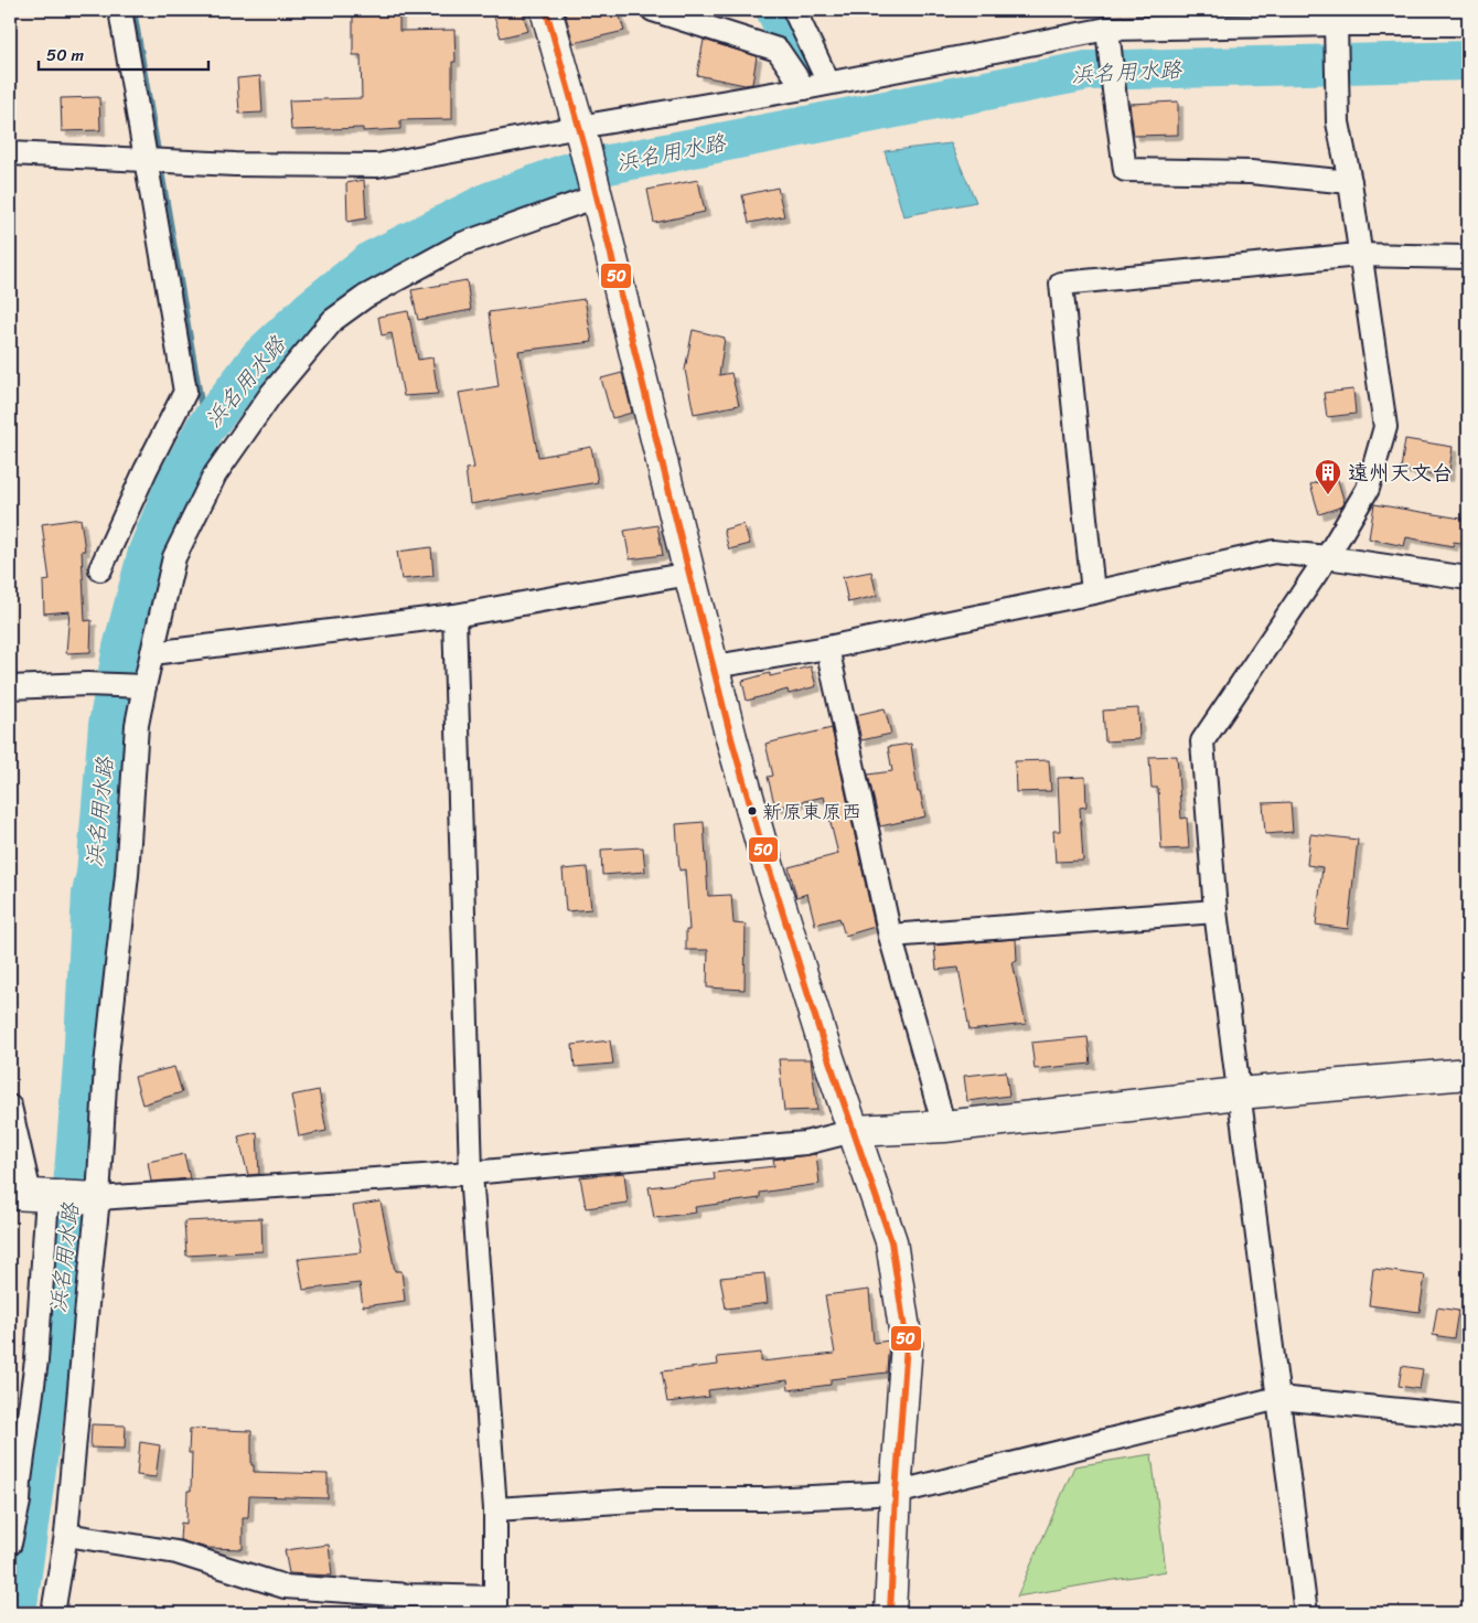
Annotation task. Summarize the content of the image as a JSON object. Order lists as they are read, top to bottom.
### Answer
{
  "water": ["浜名用水路"],
  "places": {
    "building": ["遠州天文台"],
    "other": ["新原東原西"]
  },
  "lines": ["transit line 50"],
  "scale_bar": "50 m"
}
